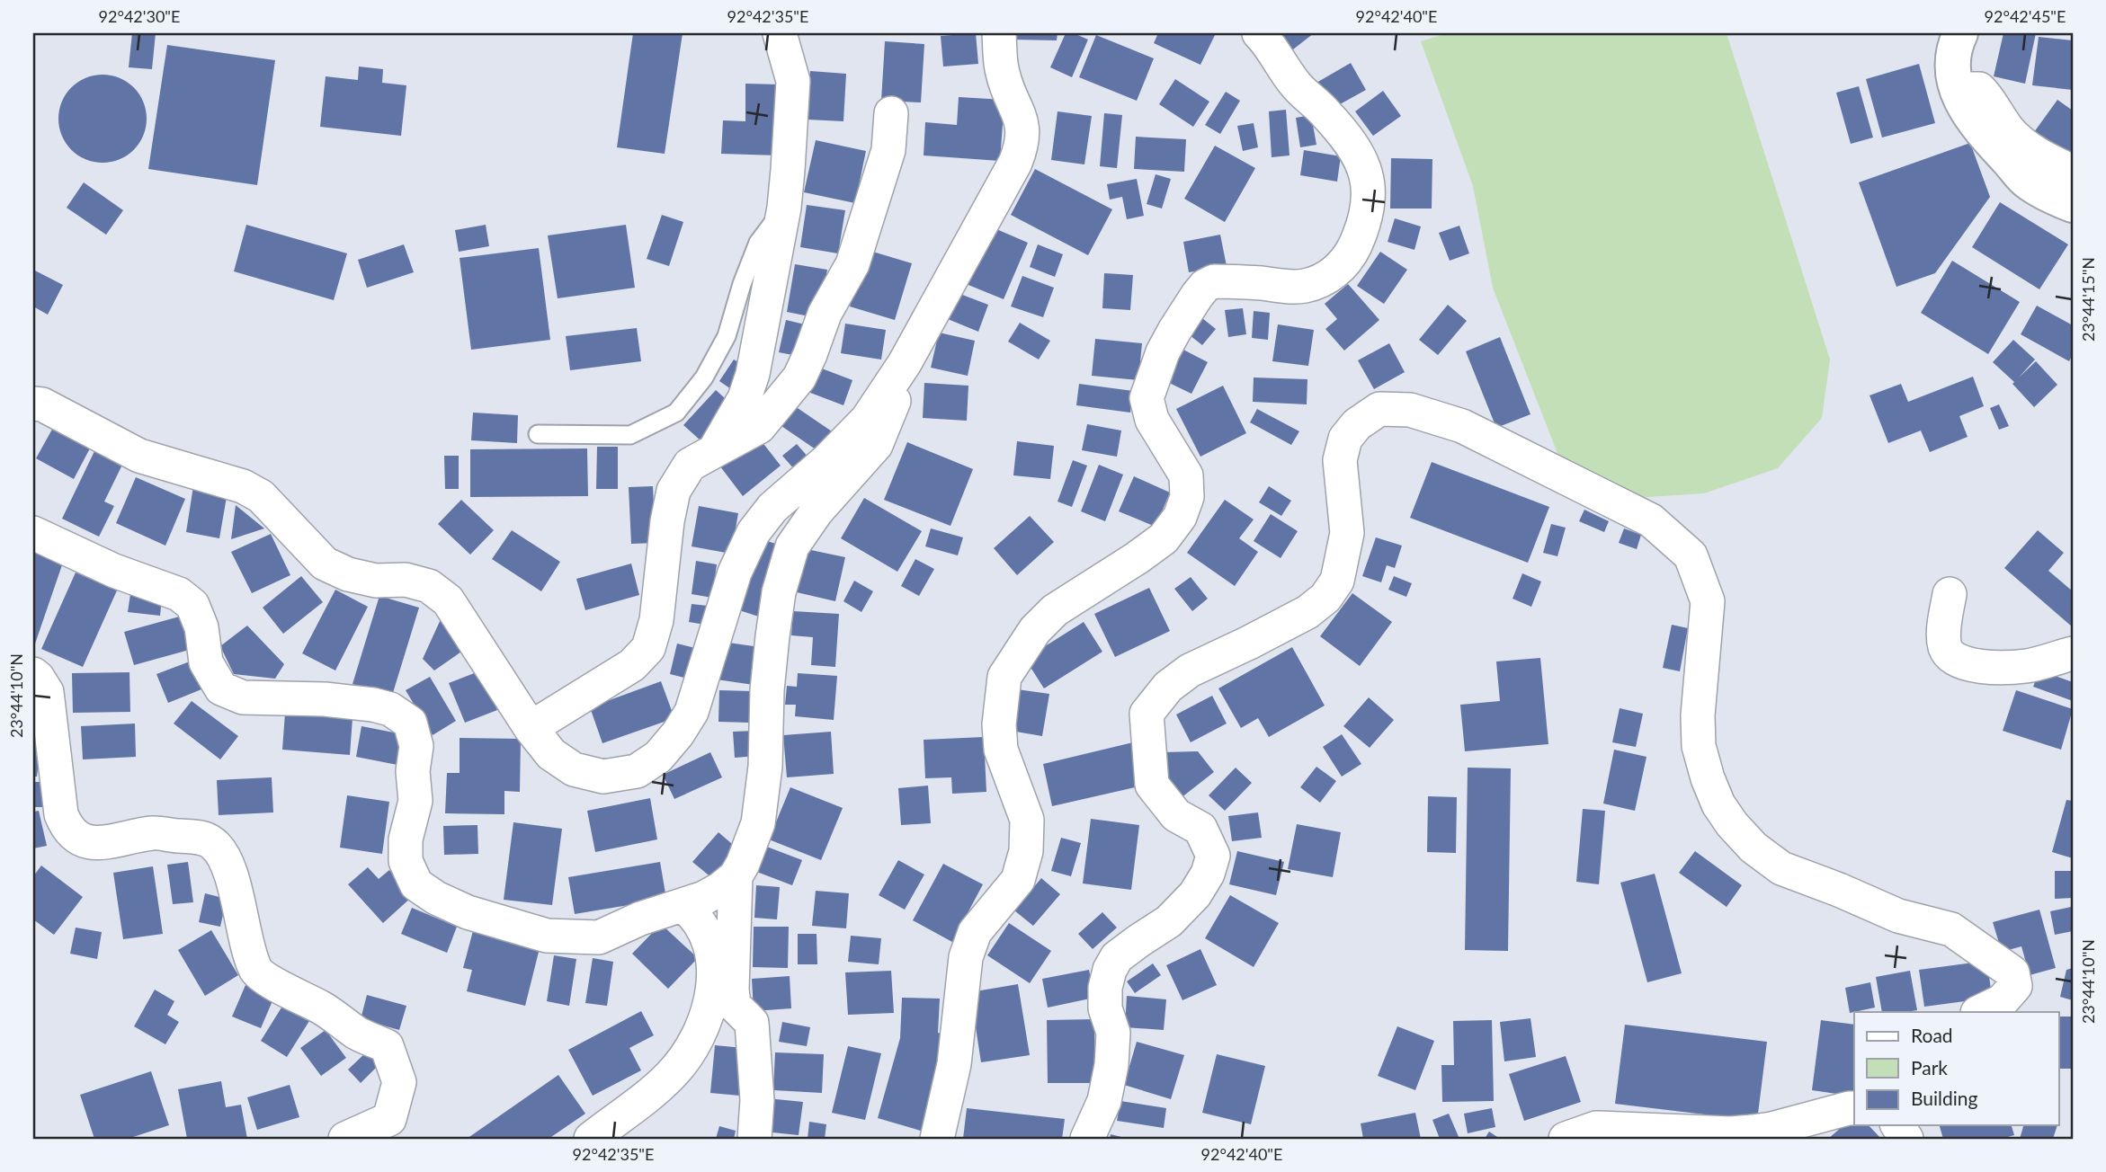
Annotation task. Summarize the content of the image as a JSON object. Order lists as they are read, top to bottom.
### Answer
{
  "legend": ["Road", "Park", "Building"],
  "coordinates": [
    "92°42'30\"E",
    "92°42'35\"E",
    "92°42'40\"E",
    "92°42'45\"E",
    "23°44'15\"N",
    "23°44'10\"N"
  ]
}
